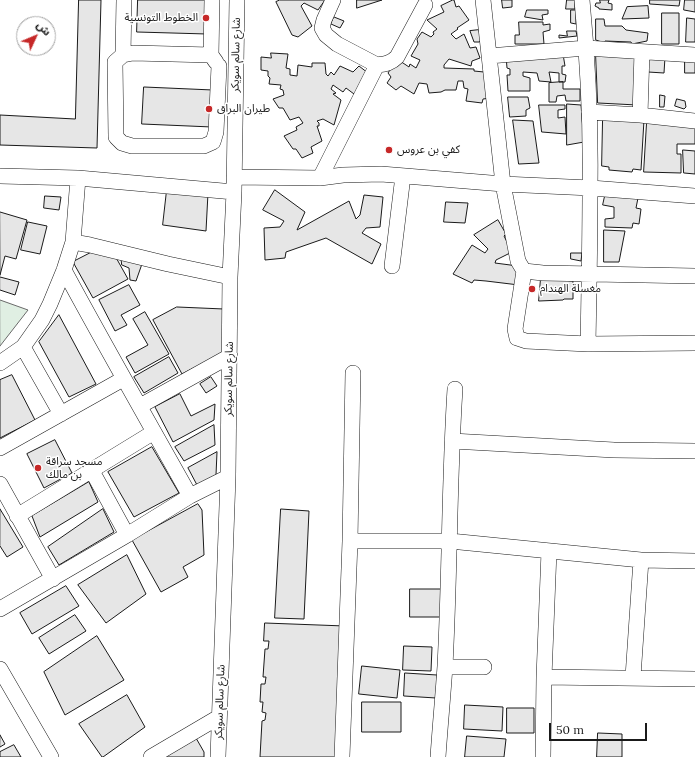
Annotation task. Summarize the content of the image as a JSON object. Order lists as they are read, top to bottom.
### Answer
{
  "streets": {
    "street": ["شارع سالم سويكر"]
  },
  "places": [
    "الخطوط التونسية",
    "طيران البراق",
    "كفي بن عروس",
    "مغسلة الهندام",
    "مسجد سراقة بن مالك"
  ],
  "scale_bar": "50 m",
  "north": "top right"
}
